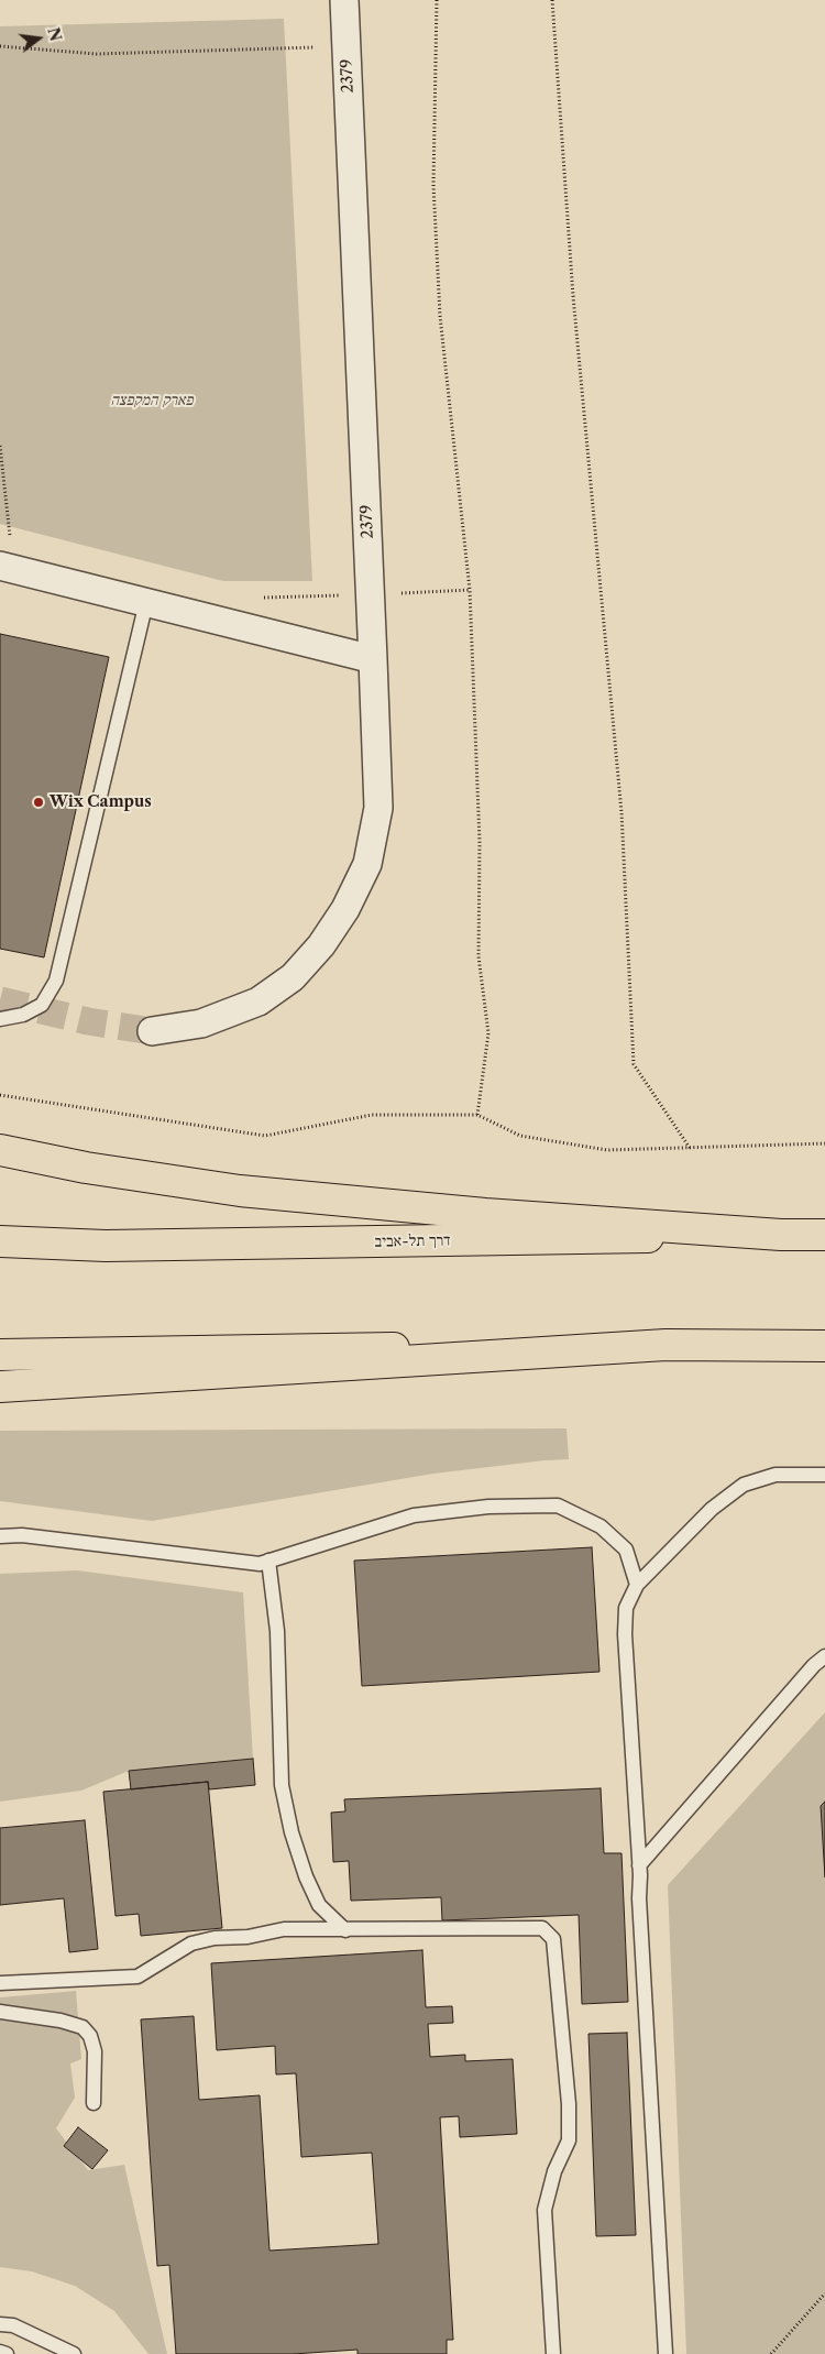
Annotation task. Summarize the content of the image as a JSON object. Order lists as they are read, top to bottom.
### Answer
{
  "streets": {
    "highway": ["דרך תל-אביב"],
    "street": ["2379"]
  },
  "parks": ["פארק המקפצה"],
  "places": ["Wix Campus"],
  "north": "right"
}
